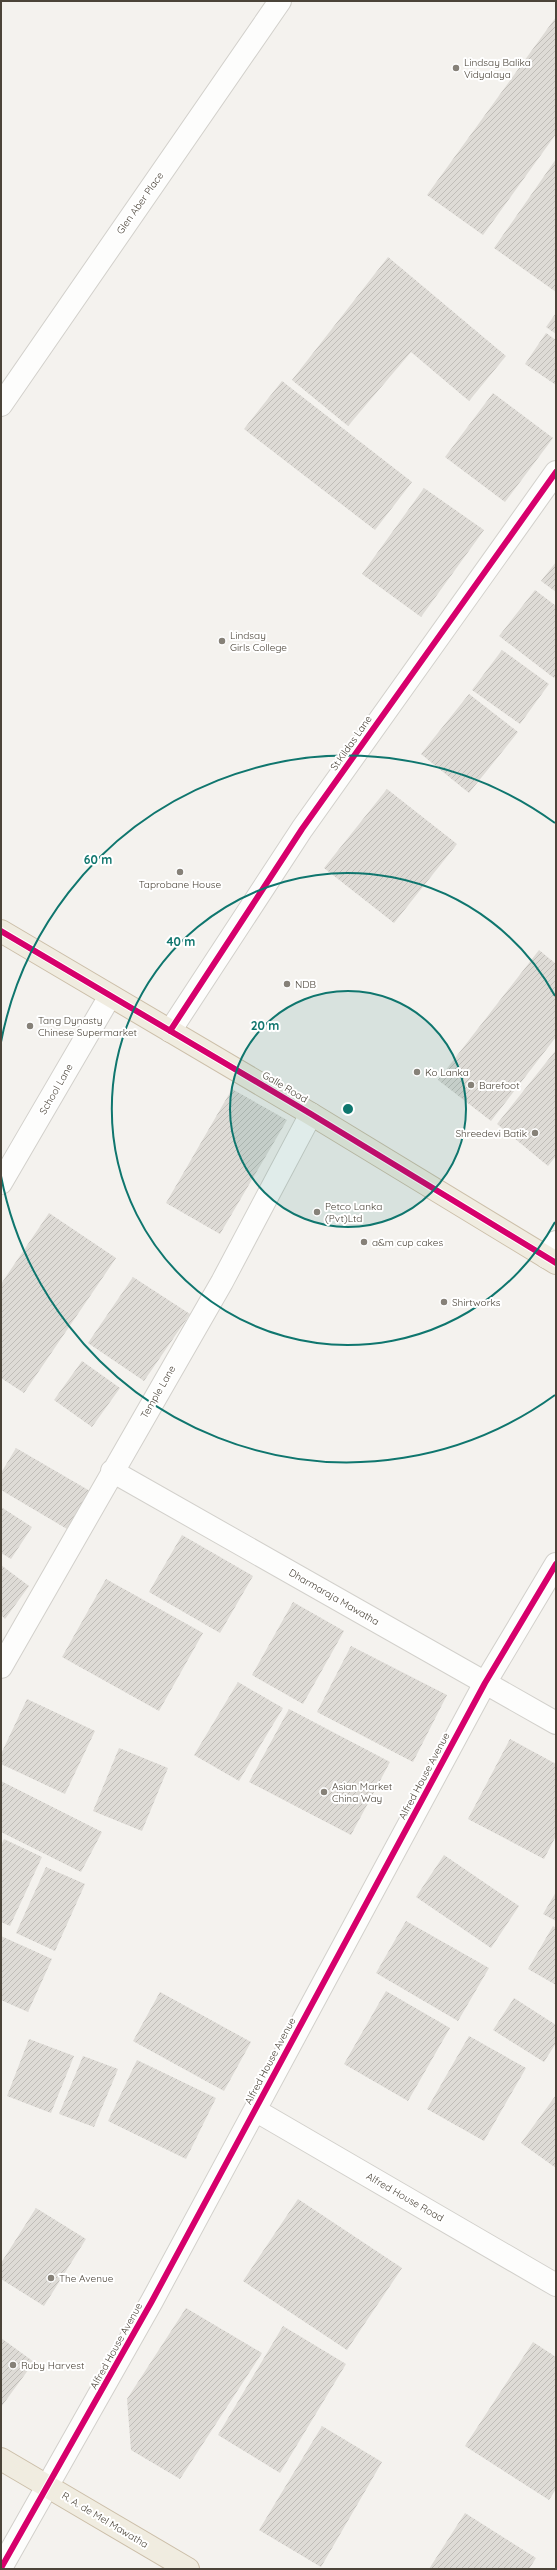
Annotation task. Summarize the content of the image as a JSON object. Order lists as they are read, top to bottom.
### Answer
{
  "streets": {
    "highway": ["Galle Road", "R. A. de Mel Mawatha"],
    "street": [
      "Glen Aber Place",
      "St.Kildas Lane",
      "School Lane",
      "Temple Lane",
      "Dharmaraja Mawatha",
      "Alfred House Avenue",
      "Alfred House Road"
    ]
  },
  "crossings": [
    ["St.Kildas Lane", "Galle Road"],
    ["Galle Road", "School Lane"],
    ["Galle Road", "Temple Lane"],
    ["Temple Lane", "Dharmaraja Mawatha"],
    ["Dharmaraja Mawatha", "Alfred House Avenue"],
    ["Alfred House Avenue", "Alfred House Road"],
    ["Alfred House Avenue", "R. A. de Mel Mawatha"]
  ],
  "places": [
    "Lindsay Balika Vidyalaya",
    "Lindsay Girls College",
    "Taprobane House",
    "NDB",
    "Tang Dynasty Chinese Supermarket",
    "Ko Lanka",
    "Barefoot",
    "Shreedevi Batik",
    "Petco Lanka (Pvt)Ltd",
    "a&m cup cakes",
    "Shirtworks",
    "Asian Market China Way",
    "The Avenue",
    "Ruby Harvest"
  ],
  "rings": ["60 m", "40 m", "20 m"]
}
